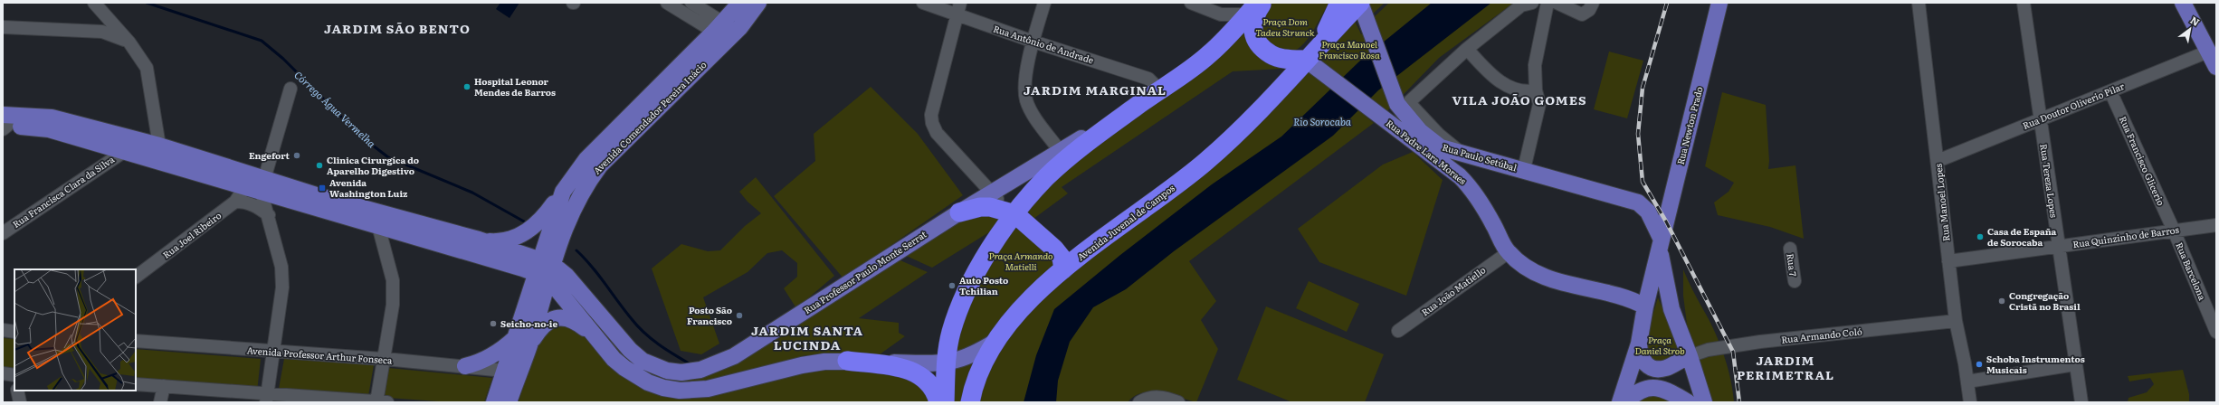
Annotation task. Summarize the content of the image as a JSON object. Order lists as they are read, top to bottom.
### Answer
{
  "streets": {
    "highway": ["Avenida Juvenal de Campos"],
    "main road": [
      "Avenida Comendador Pereira Inácio",
      "Rua Newton Prado",
      "Rua Padre Lara Moraes",
      "Rua Paulo Setúbal",
      "Rua Professor Paulo Monte Serrat"
    ],
    "street": [
      "Rua Antônio de Andrade",
      "Rua Doutor Oliverio Pilar",
      "Rua Francisco Glicerio",
      "Rua Tereza Lopes",
      "Rua Francisca Clara da Silva",
      "Rua Manoel Lopes",
      "Rua Joel Ribeiro",
      "Rua Quinzinho de Barros",
      "Rua 7",
      "Rua Barcelona",
      "Rua João Matiello",
      "Rua Armando Coló",
      "Avenida Professor Arthur Fonseca"
    ]
  },
  "crossings": [
    ["Rua Doutor Oliverio Pilar", "Rua Francisco Glicerio"],
    ["Rua Doutor Oliverio Pilar", "Rua Tereza Lopes"],
    ["Rua Doutor Oliverio Pilar", "Rua Manoel Lopes"],
    ["Avenida Comendador Pereira Inácio", "Rua Professor Paulo Monte Serrat"],
    ["Avenida Comendador Pereira Inácio", "Avenida Professor Arthur Fonseca"],
    ["Rua Newton Prado", "Rua Padre Lara Moraes"],
    ["Rua Newton Prado", "Rua Paulo Setúbal"],
    ["Rua Padre Lara Moraes", "Avenida Juvenal de Campos"],
    ["Rua Padre Lara Moraes", "Rua João Matiello"],
    ["Rua Francisco Glicerio", "Rua Quinzinho de Barros"],
    ["Rua Francisco Glicerio", "Rua Barcelona"],
    ["Rua Tereza Lopes", "Rua Quinzinho de Barros"],
    ["Rua Manoel Lopes", "Rua Quinzinho de Barros"],
    ["Rua Manoel Lopes", "Rua Armando Coló"],
    ["Rua Quinzinho de Barros", "Rua Barcelona"]
  ],
  "districts": [
    "JARDIM SÃO BENTO",
    "JARDIM MARGINAL",
    "VILA JOÃO GOMES",
    "JARDIM SANTA LUCINDA",
    "JARDIM PERIMETRAL"
  ],
  "water": ["Córrego Água Vermelha", "Rio Sorocaba"],
  "parks": [
    "Praça Dom Tadeu Strunck",
    "Praça Manoel Francisco Rosa",
    "Praça Armando Matielli",
    "Praça Daniel Strob"
  ],
  "places": {
    "other": [
      "Hospital Leonor Mendes de Barros",
      "Engefort",
      "Clinica Cirurgíca do Aparelho Digestivo",
      "Casa de España de Sorocaba",
      "Auto Posto Tchilian",
      "Congregação Cristã no Brasil",
      "Posto São Francisco",
      "Seicho-no-ie",
      "Schoba Instrumentos Musicais"
    ],
    "transit": ["Avenida Washington Luiz"]
  },
  "north": "top right"
}
